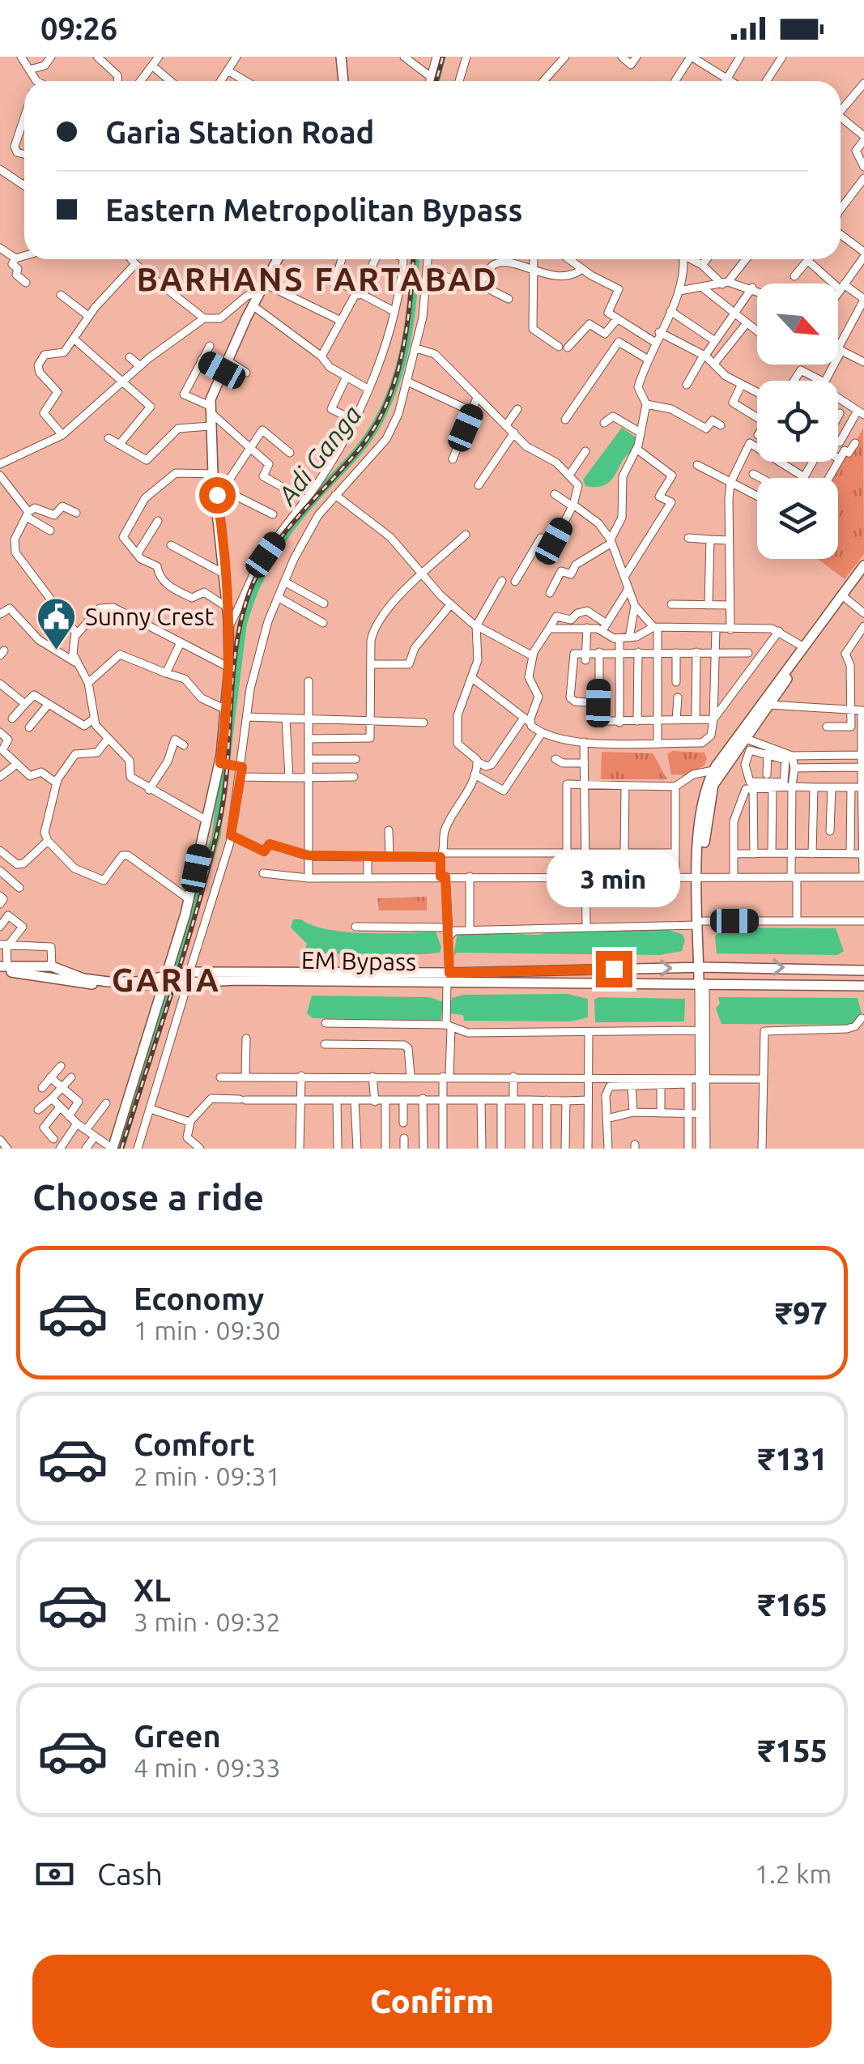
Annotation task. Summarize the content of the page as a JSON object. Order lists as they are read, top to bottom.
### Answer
{
  "streets": {
    "main road": ["EM Bypass"]
  },
  "districts": ["BARHANS FARTABAD", "GARIA"],
  "water": ["Adi Ganga"],
  "places": {
    "public building": ["Sunny Crest"]
  },
  "north": "bottom right",
  "page": {
    "status": "09:26",
    "banner": ["Garia Station Road", "Eastern Metropolitan Bypass"],
    "bubble": "3 min",
    "heading": "Choose a ride",
    "list": [
      {
        "name": "Economy",
        "note": "1 min · 09:30",
        "value": "₹97"
      },
      {
        "name": "Comfort",
        "note": "2 min · 09:31",
        "value": "₹131"
      },
      {
        "name": "XL",
        "note": "3 min · 09:32",
        "value": "₹165"
      },
      {
        "name": "Green",
        "note": "4 min · 09:33",
        "value": "₹155"
      }
    ],
    "pay": ["Cash", "1.2 km"],
    "buttons": "Confirm"
  }
}
